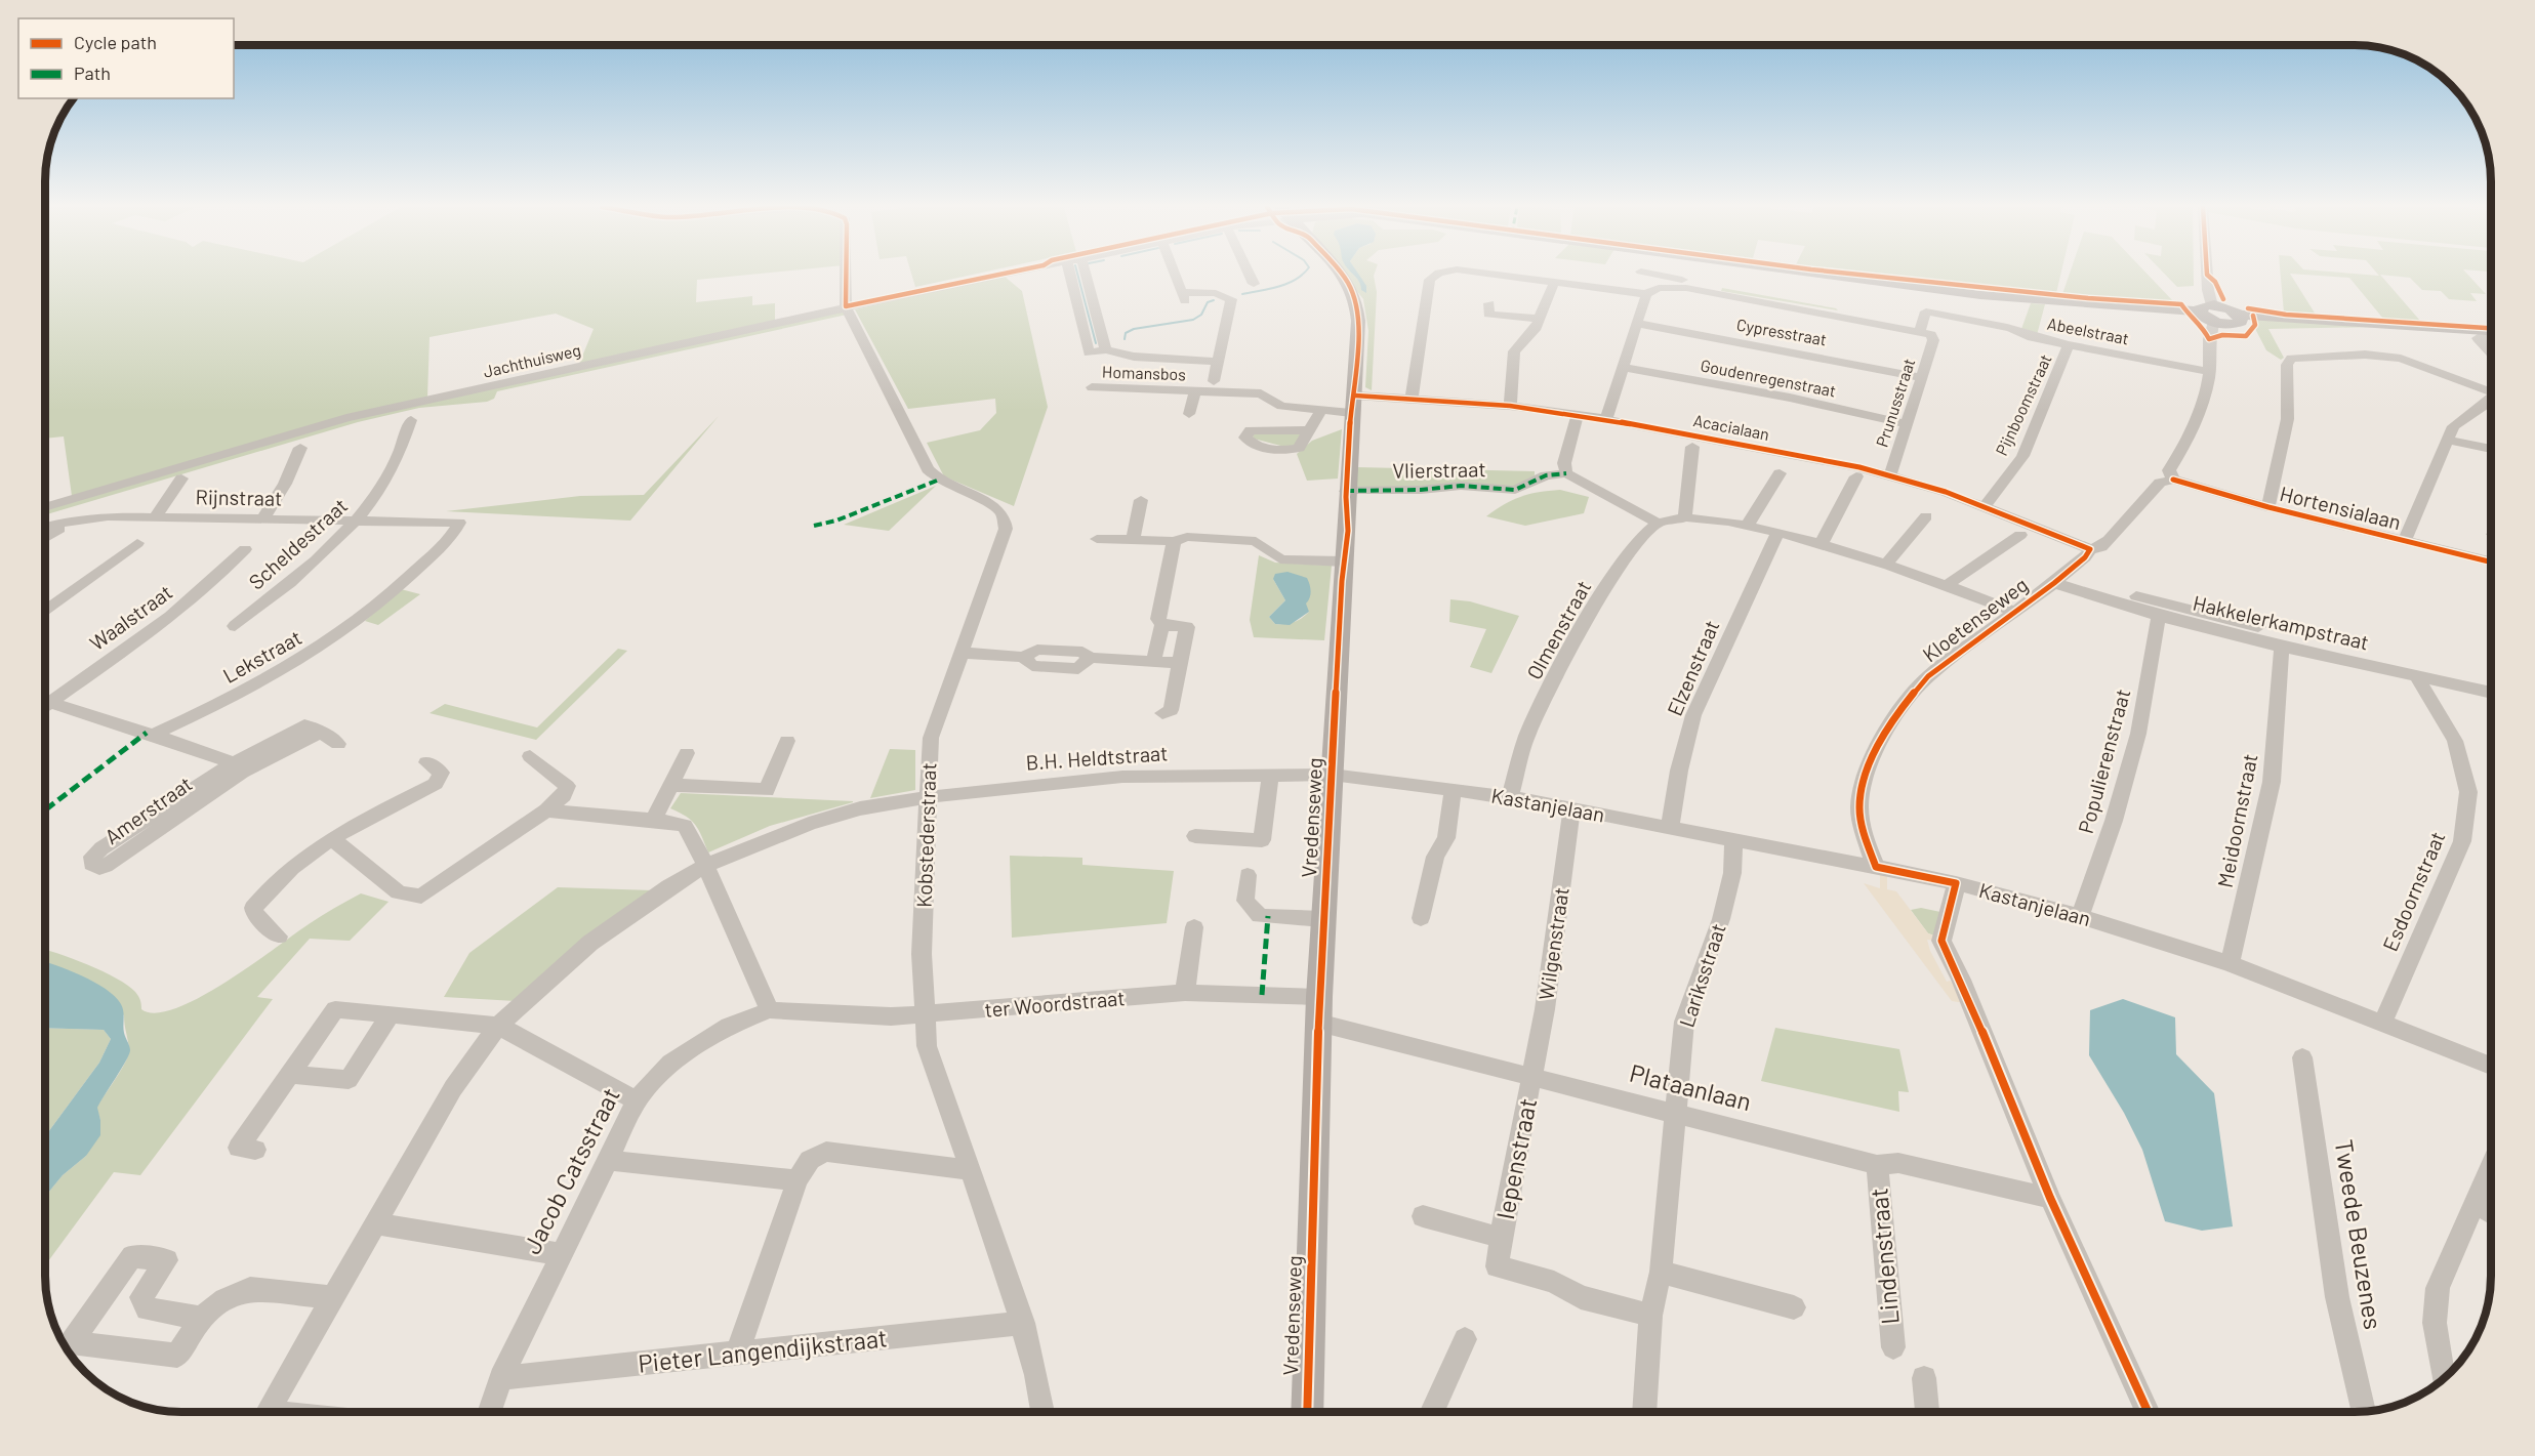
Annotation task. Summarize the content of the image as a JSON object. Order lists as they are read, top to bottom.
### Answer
{
  "streets": {
    "main road": ["Vredenseweg"],
    "street": [
      "Abeelstraat",
      "Cypresstraat",
      "Jachthuisweg",
      "Homansbos",
      "Goudenregenstraat",
      "Prunusstraat",
      "Pijnboomstraat",
      "Acacialaan",
      "Vlierstraat",
      "Rijnstraat",
      "Hortensialaan",
      "Scheldestraat",
      "Waalstraat",
      "Kloetenseweg",
      "Hakkelerkampstraat",
      "Olmenstraat",
      "Lekstraat",
      "Elzenstraat",
      "B.H. Heldtstraat",
      "Populierenstraat",
      "Kastanjelaan",
      "Amerstraat",
      "Meidoornstraat",
      "Kobstederstraat",
      "Esdoornstraat",
      "Wilgenstraat",
      "Lariksstraat",
      "ter Woordstraat",
      "Plataanlaan",
      "Iepenstraat",
      "Jacob Catsstraat",
      "Tweede Beuzenes",
      "Lindenstraat",
      "Pieter Langendijkstraat"
    ]
  },
  "crossings": [
    ["Abeelstraat", "Pijnboomstraat"],
    ["Cypresstraat", "Prunusstraat"],
    ["Jachthuisweg", "Kobstederstraat"],
    ["Homansbos", "Acacialaan"],
    ["Homansbos", "Vredenseweg"],
    ["Goudenregenstraat", "Prunusstraat"],
    ["Prunusstraat", "Acacialaan"],
    ["Pijnboomstraat", "Acacialaan"],
    ["Acacialaan", "Kloetenseweg"],
    ["Acacialaan", "Vredenseweg"],
    ["Vlierstraat", "Vredenseweg"],
    ["Rijnstraat", "Scheldestraat"],
    ["Rijnstraat", "Lekstraat"],
    ["Hortensialaan", "Kloetenseweg"],
    ["Kloetenseweg", "Hakkelerkampstraat"],
    ["Kloetenseweg", "Kastanjelaan"],
    ["Hakkelerkampstraat", "Populierenstraat"],
    ["Hakkelerkampstraat", "Meidoornstraat"],
    ["Hakkelerkampstraat", "Esdoornstraat"],
    ["Olmenstraat", "Kastanjelaan"],
    ["Lekstraat", "Amerstraat"],
    ["Elzenstraat", "Kastanjelaan"],
    ["B.H. Heldtstraat", "Kastanjelaan"],
    ["B.H. Heldtstraat", "Vredenseweg"],
    ["B.H. Heldtstraat", "Kobstederstraat"],
    ["Populierenstraat", "Kastanjelaan"],
    ["Kastanjelaan", "Vredenseweg"],
    ["Kastanjelaan", "Meidoornstraat"],
    ["Kastanjelaan", "Esdoornstraat"],
    ["Kastanjelaan", "Wilgenstraat"],
    ["Kastanjelaan", "Lariksstraat"],
    ["Vredenseweg", "ter Woordstraat"],
    ["Vredenseweg", "Plataanlaan"],
    ["Kobstederstraat", "ter Woordstraat"],
    ["Kobstederstraat", "Jacob Catsstraat"],
    ["Kobstederstraat", "Pieter Langendijkstraat"],
    ["Wilgenstraat", "Plataanlaan"],
    ["Wilgenstraat", "Iepenstraat"],
    ["Lariksstraat", "Plataanlaan"],
    ["Lariksstraat", "Iepenstraat"],
    ["ter Woordstraat", "Jacob Catsstraat"],
    ["Plataanlaan", "Iepenstraat"],
    ["Plataanlaan", "Lindenstraat"],
    ["Jacob Catsstraat", "Pieter Langendijkstraat"]
  ],
  "legend": ["Cycle path", "Path"]
}
